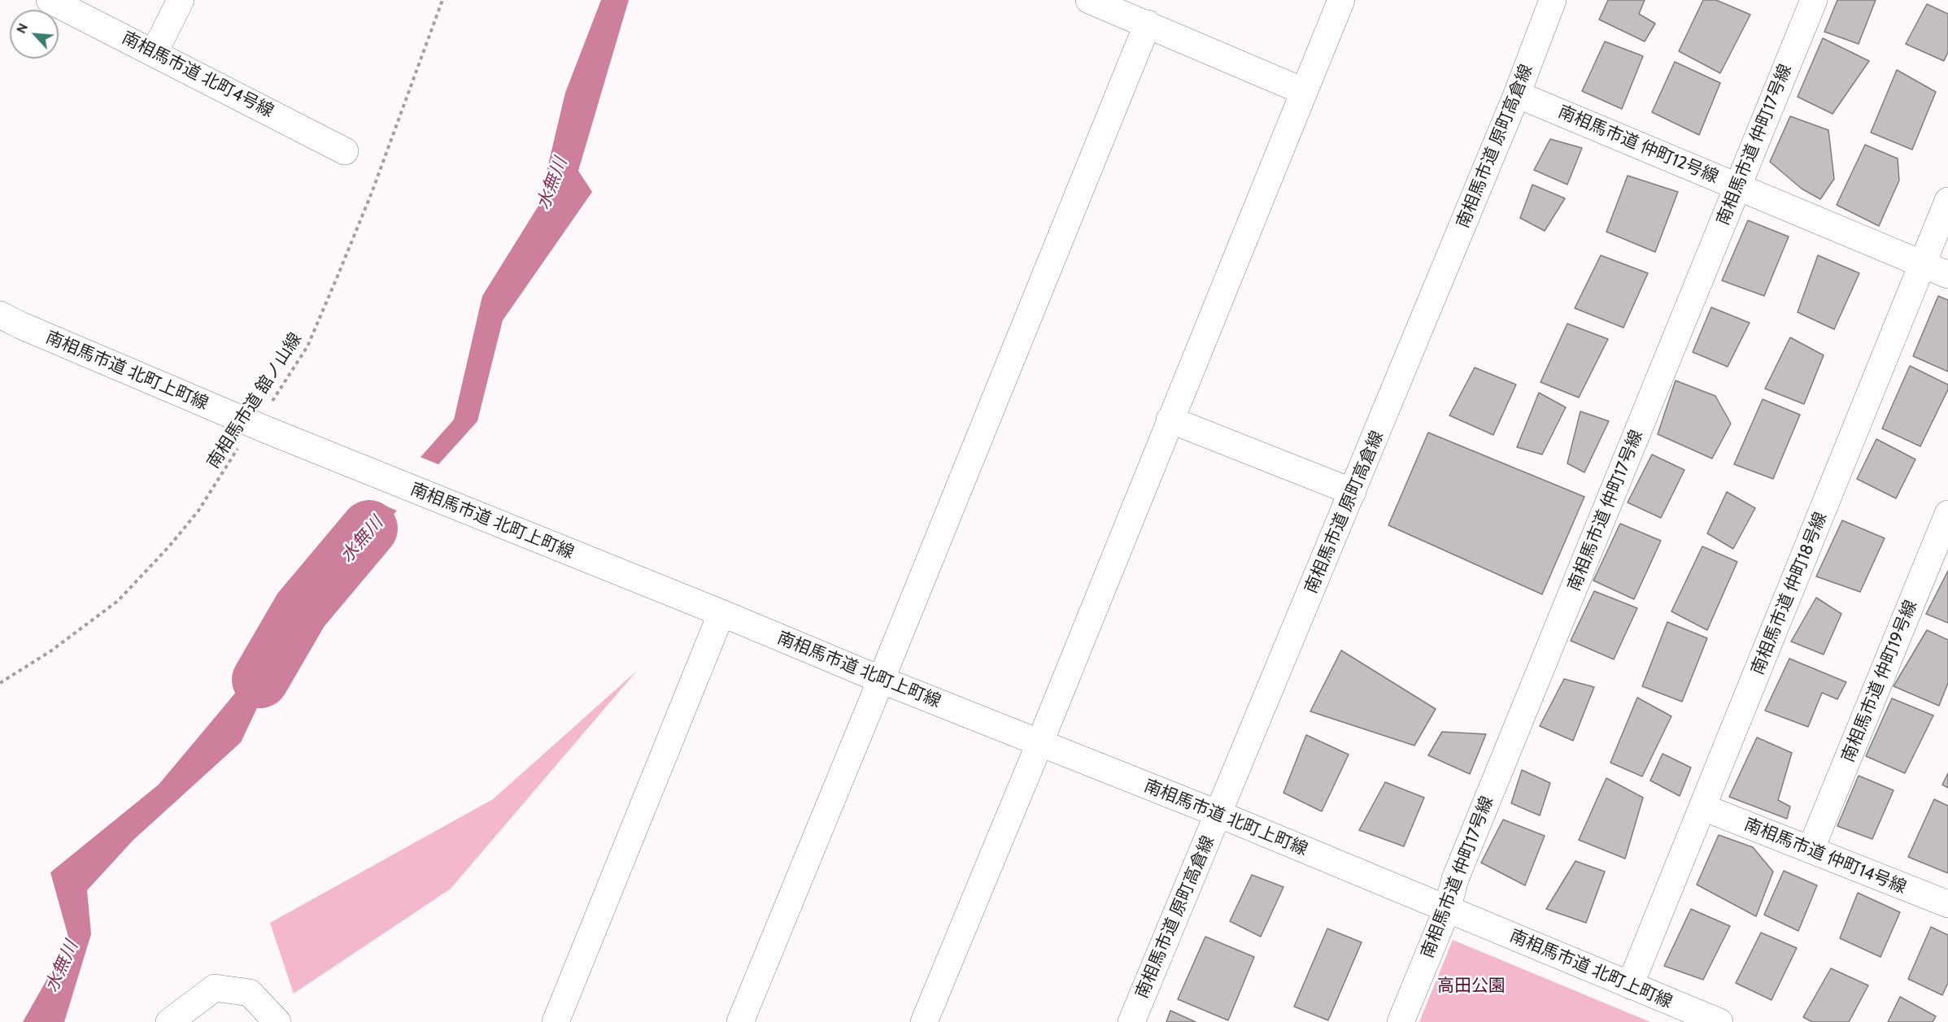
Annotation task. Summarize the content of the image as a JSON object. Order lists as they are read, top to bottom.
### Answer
{
  "streets": {
    "street": [
      "南相馬市道 北町4号線",
      "南相馬市道 仲町12号線",
      "南相馬市道 仲町17号線",
      "南相馬市道 原町高倉線",
      "南相馬市道 北町上町線",
      "南相馬市道 仲町18号線",
      "南相馬市道 仲町19号線",
      "南相馬市道 仲町14号線"
    ],
    "path": ["南相馬市道 舘ノ山線"]
  },
  "crossings": [
    ["南相馬市道 仲町12号線", "南相馬市道 仲町17号線"],
    ["南相馬市道 仲町12号線", "南相馬市道 原町高倉線"],
    ["南相馬市道 仲町12号線", "南相馬市道 仲町18号線"],
    ["南相馬市道 仲町17号線", "南相馬市道 北町上町線"],
    ["南相馬市道 原町高倉線", "南相馬市道 北町上町線"],
    ["南相馬市道 北町上町線", "南相馬市道 舘ノ山線"],
    ["南相馬市道 北町上町線", "南相馬市道 仲町18号線"],
    ["南相馬市道 仲町18号線", "南相馬市道 仲町14号線"],
    ["南相馬市道 仲町19号線", "南相馬市道 仲町14号線"]
  ],
  "water": ["水無川"],
  "parks": ["高田公園"],
  "north": "top left"
}
